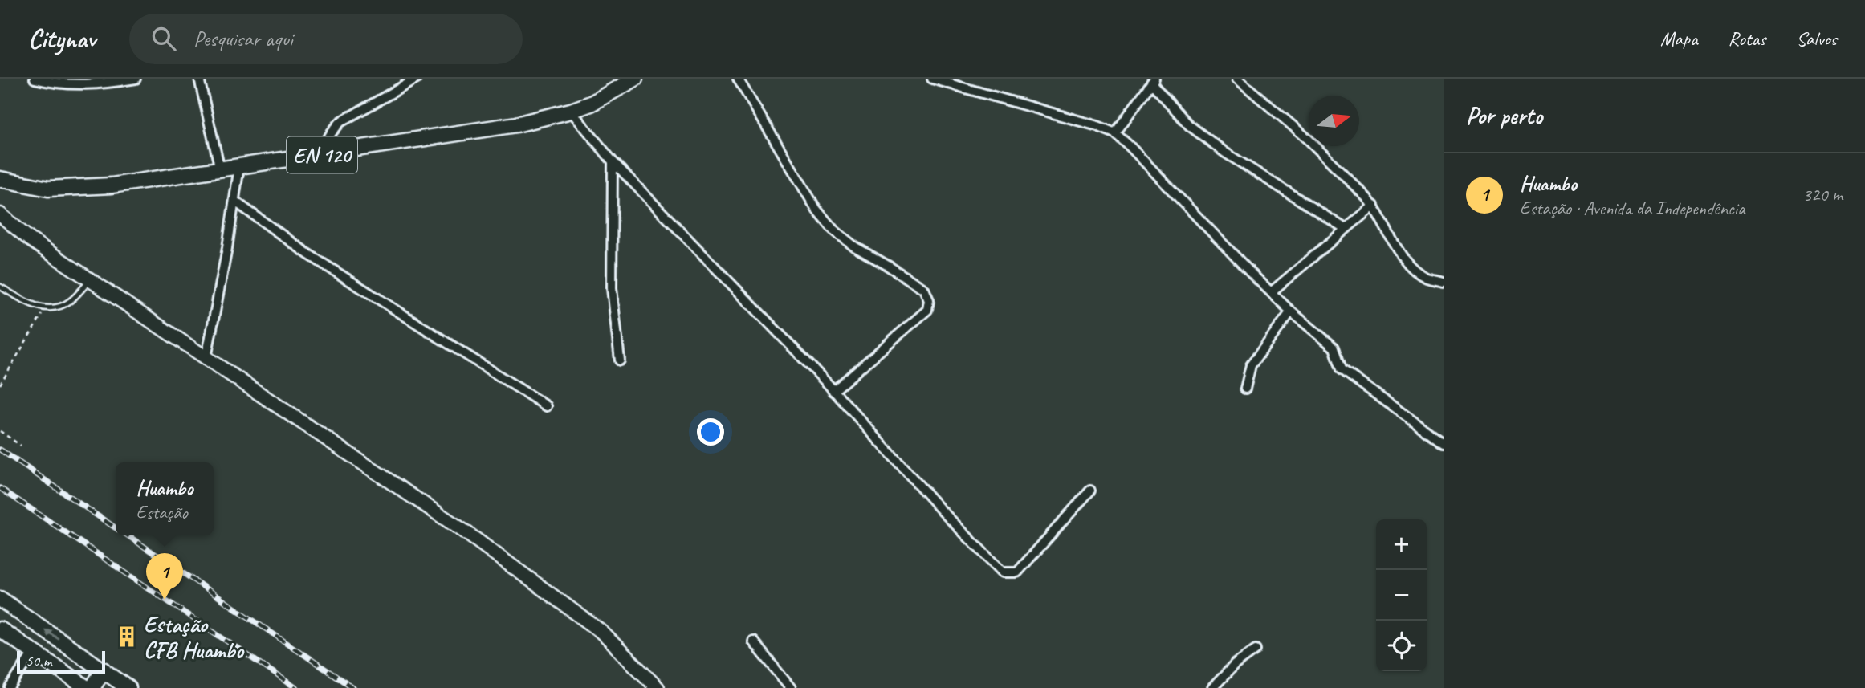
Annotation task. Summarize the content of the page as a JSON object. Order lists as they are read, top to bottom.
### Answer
{
  "streets": {
    "main road": ["EN 120"]
  },
  "places": {
    "building": ["Estação CFB Huambo"]
  },
  "scale_bar": "50 m",
  "north": "right",
  "page": {
    "header": "Citynav",
    "search": "Pesquisar aqui",
    "nav": ["Mapa", "Rotas", "Salvos"],
    "heading": "Por perto",
    "list": [
      {
        "mark": "1",
        "name": "Huambo",
        "note": "Estação · Avenida da Independência",
        "value": "320 m"
      }
    ],
    "popup": ["Huambo", "Estação"],
    "map_buttons": ["+", "−"],
    "pins": "1",
    "scale": "50 m"
  }
}
